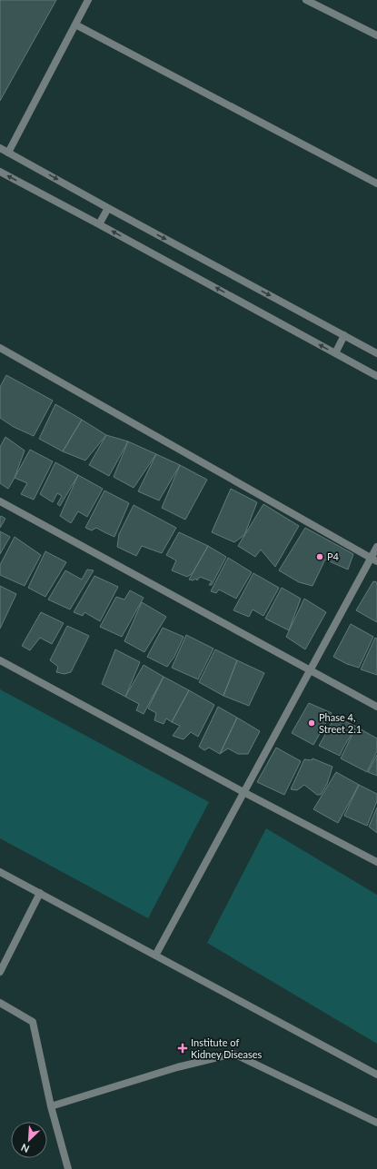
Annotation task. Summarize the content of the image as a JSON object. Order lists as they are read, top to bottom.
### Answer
{
  "places": {
    "other": ["P4", "Phase 4, Street 2.1"],
    "health": ["Institute of Kidney Diseases"]
  },
  "north": "bottom left"
}
